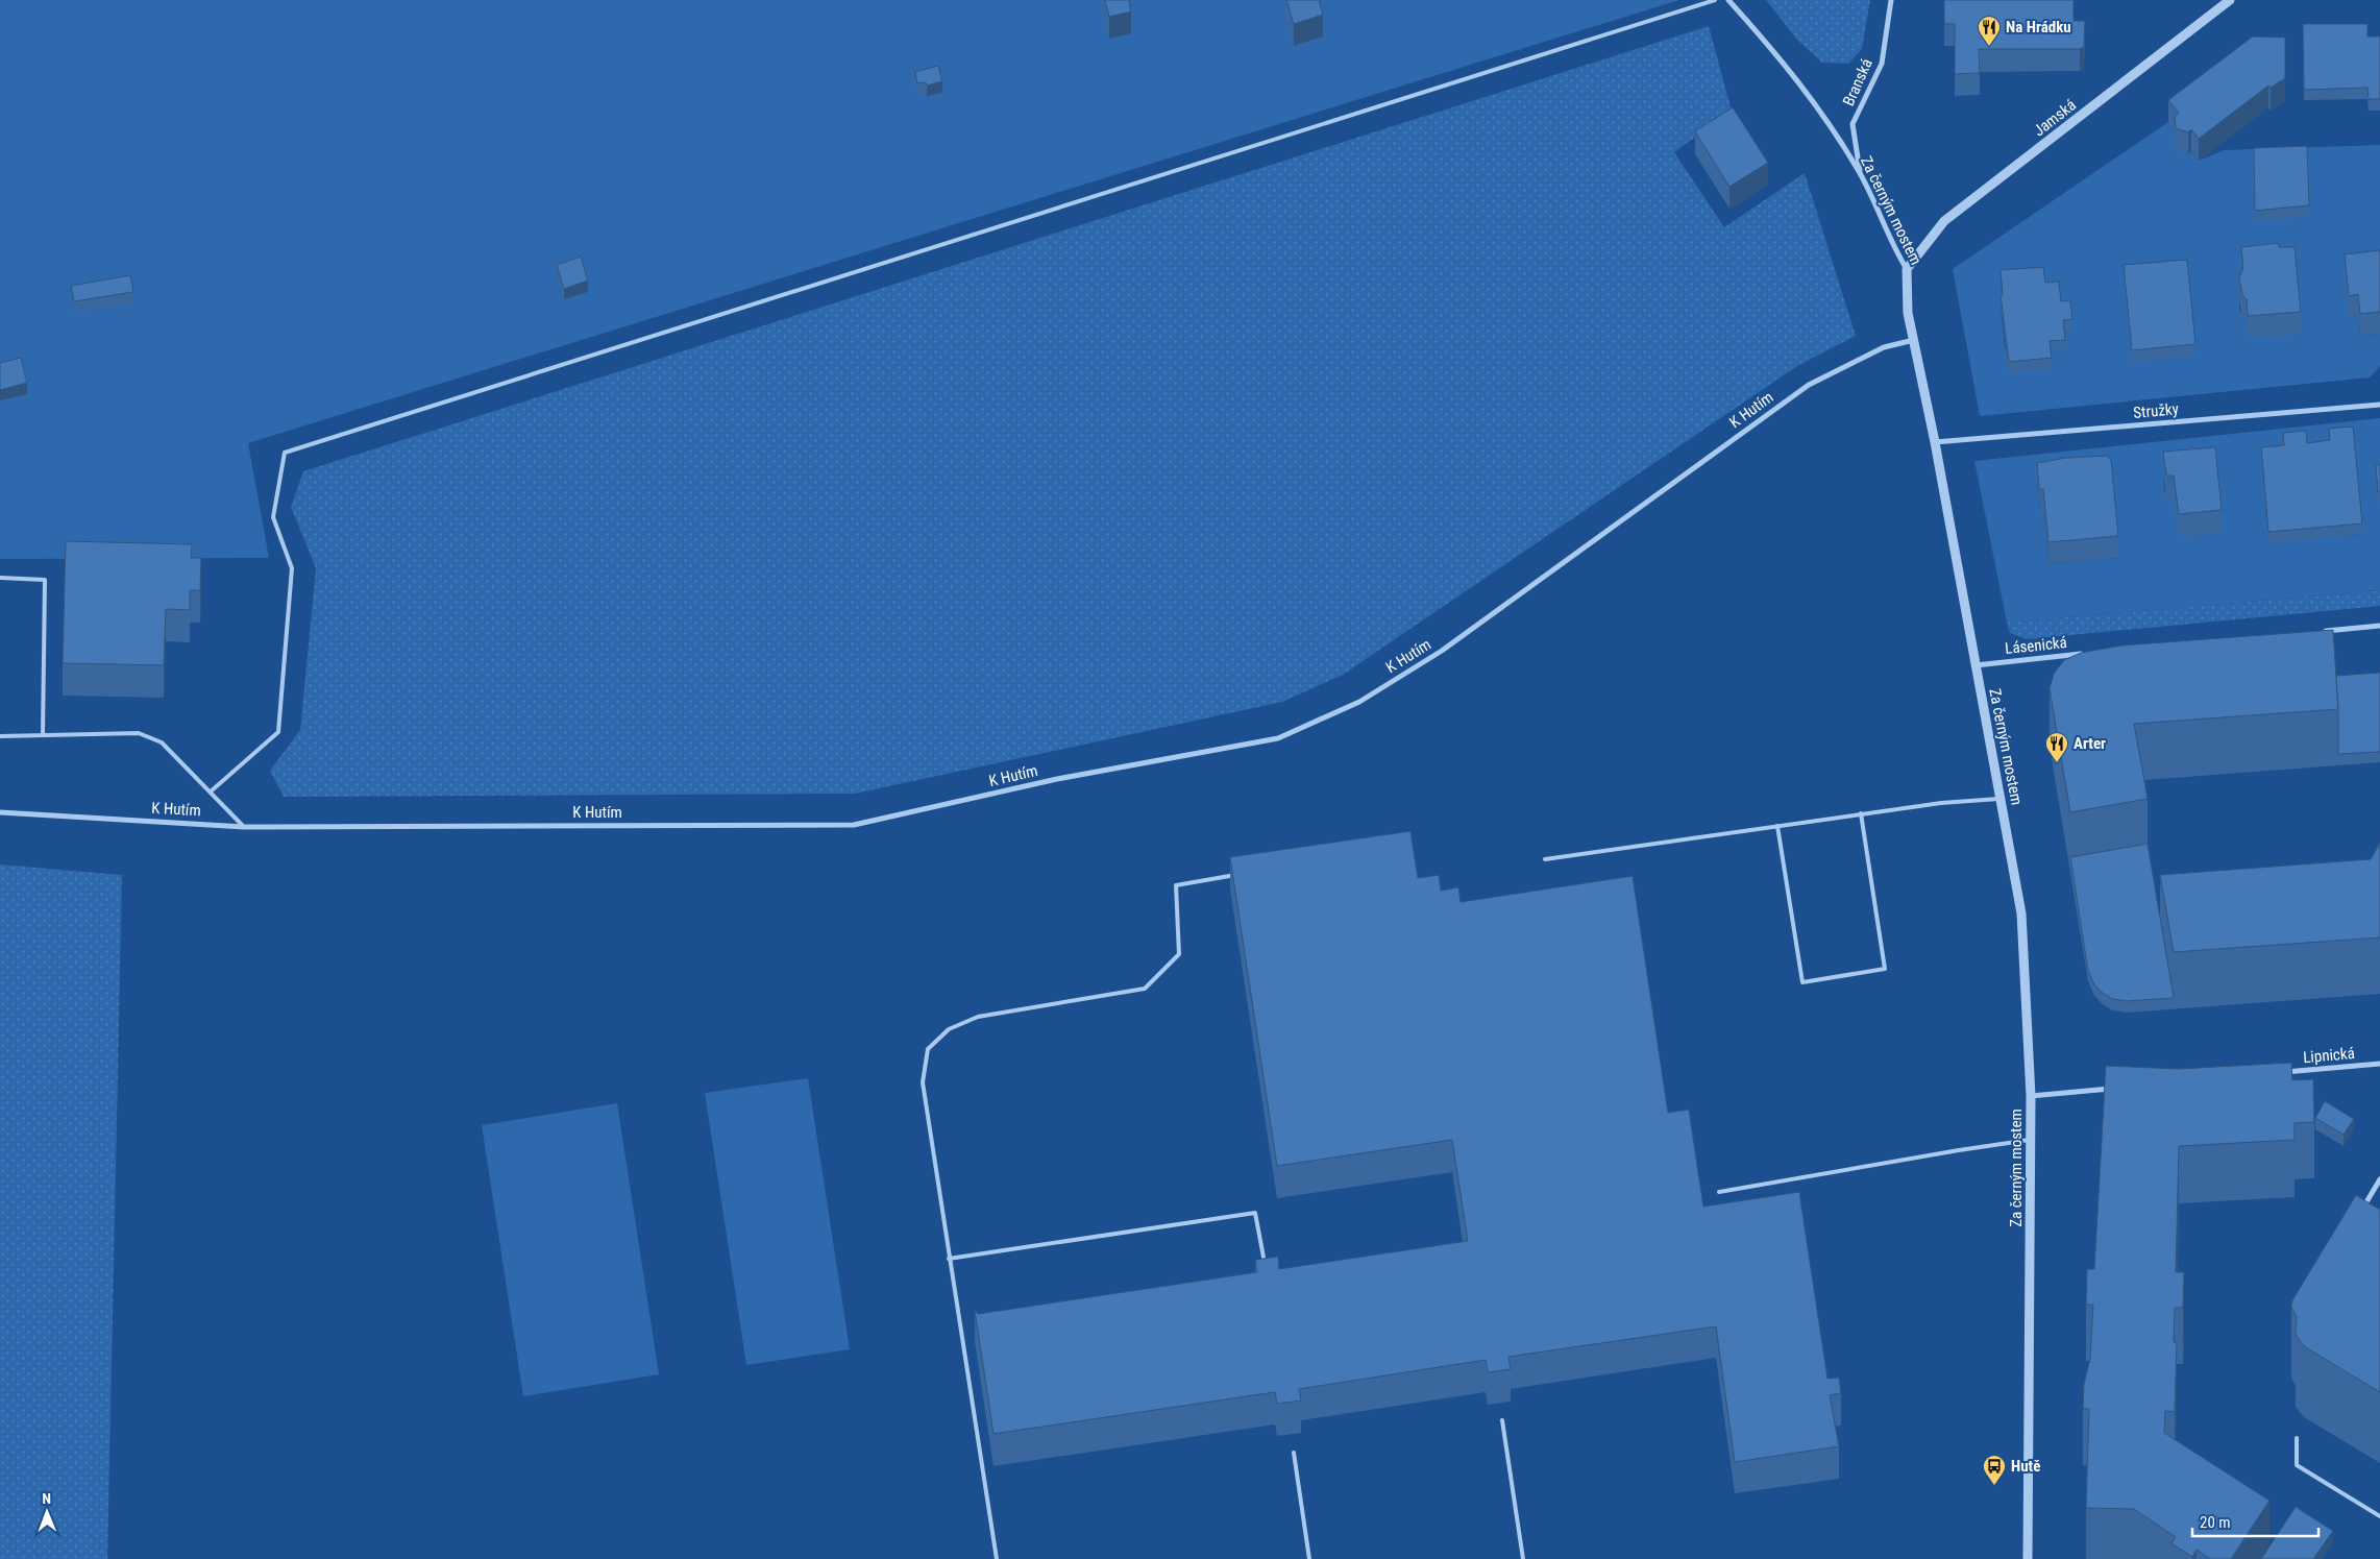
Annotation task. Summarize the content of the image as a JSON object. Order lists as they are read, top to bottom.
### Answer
{
  "streets": {
    "street": [
      "Branská",
      "Jamská",
      "Za černým mostem",
      "K Hutím",
      "Stružky",
      "Lásenická",
      "Lipnická"
    ]
  },
  "crossings": [
    ["Branská", "Za černým mostem"],
    ["Jamská", "Za černým mostem"],
    ["Za černým mostem", "K Hutím"],
    ["Za černým mostem", "Stružky"],
    ["Za černým mostem", "Lásenická"]
  ],
  "places": {
    "restaurant": ["Na Hrádku", "Arter"],
    "bus stop": ["Hutě"]
  },
  "scale_bar": "20 m",
  "north": "top"
}
